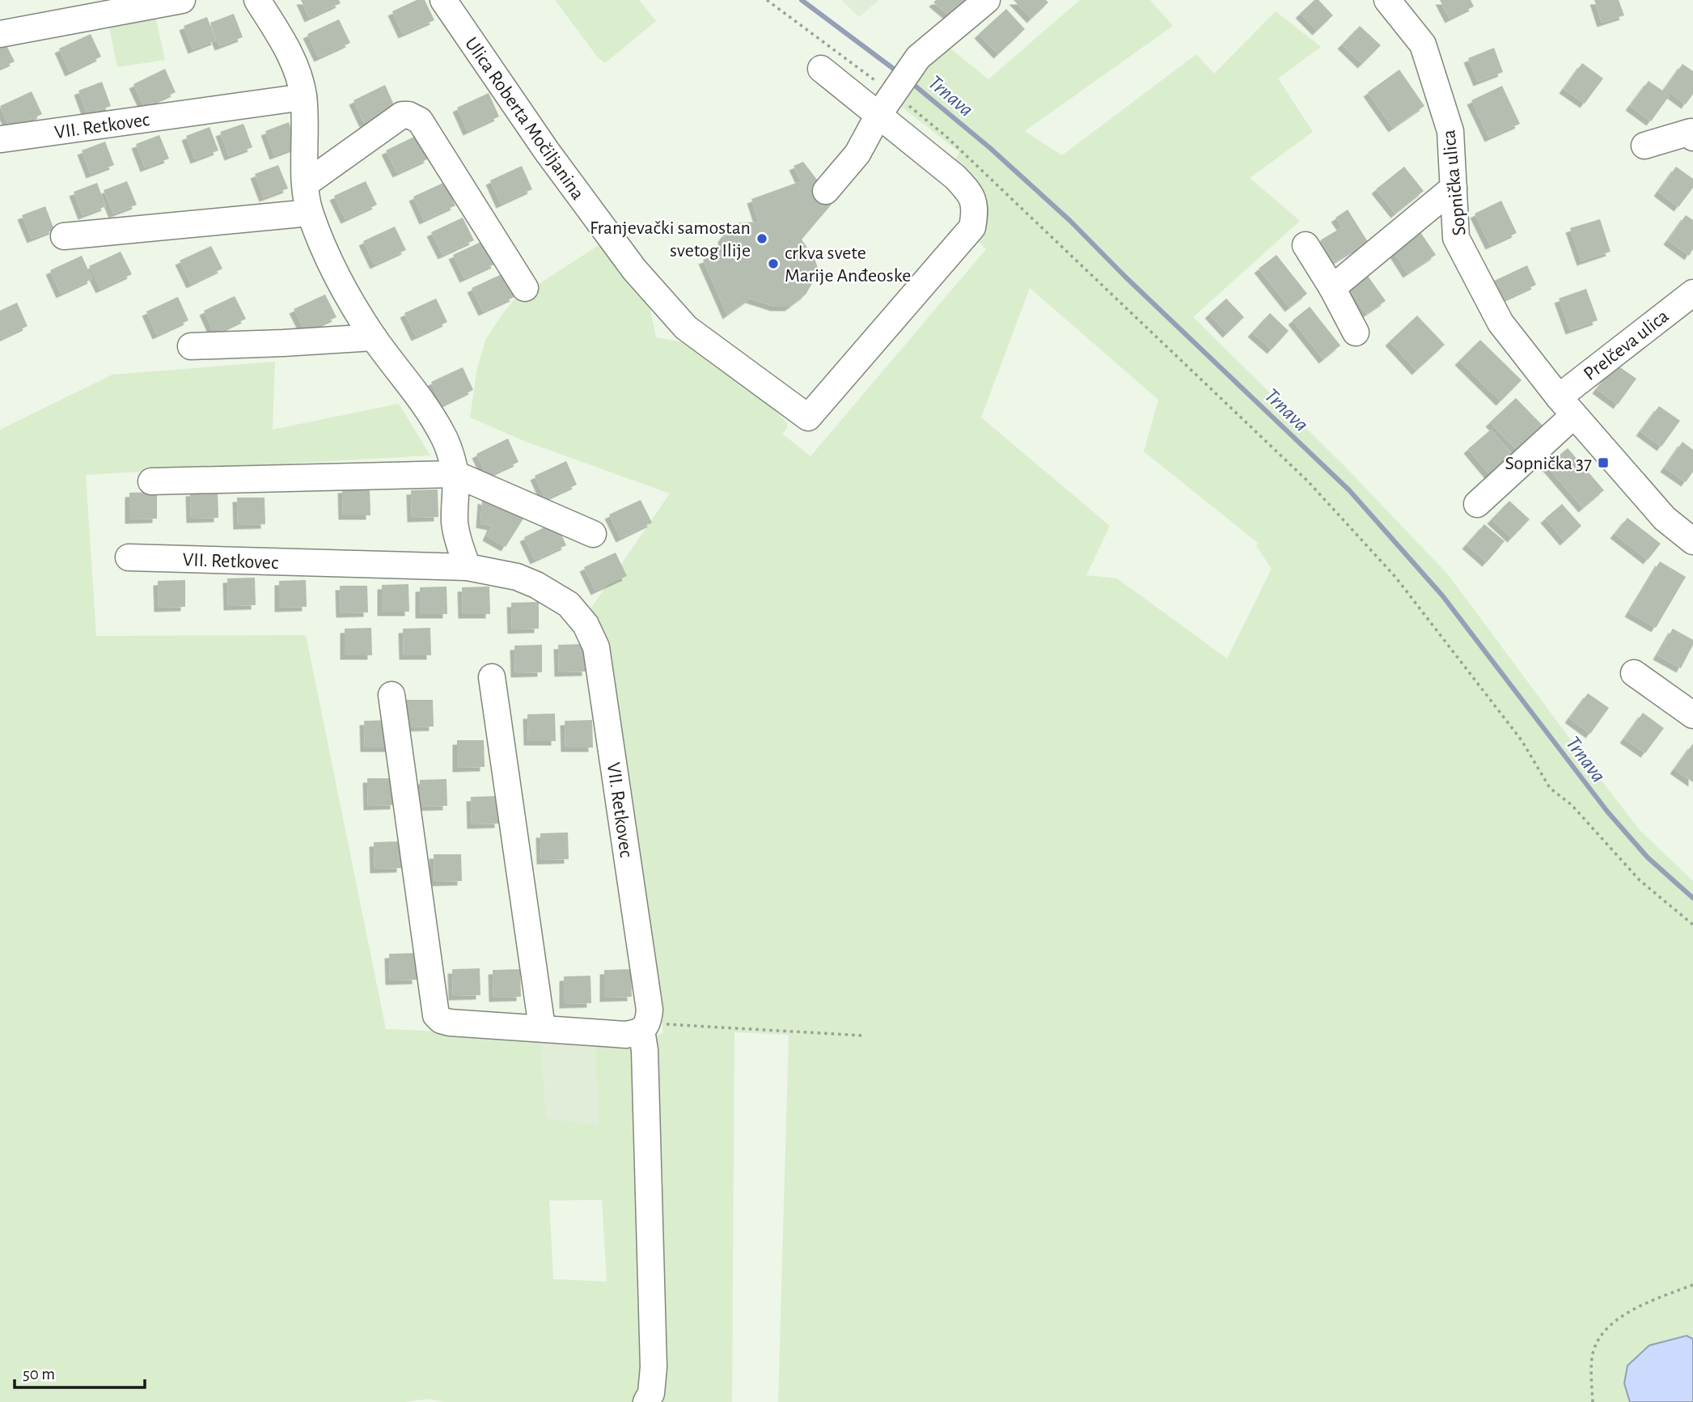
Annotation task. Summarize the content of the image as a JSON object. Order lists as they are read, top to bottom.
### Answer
{
  "streets": {
    "street": [
      "Ulica Roberta Močiljanina",
      "VII. Retkovec",
      "Sopnička ulica",
      "Prelčeva ulica"
    ]
  },
  "crossings": [
    ["Sopnička ulica", "Prelčeva ulica"]
  ],
  "water": ["Trnava"],
  "places": {
    "other": ["Franjevački samostan svetog Ilije", "crkva svete Marije Anđeoske"],
    "transit": ["Sopnička 37"]
  },
  "scale_bar": "50 m"
}
